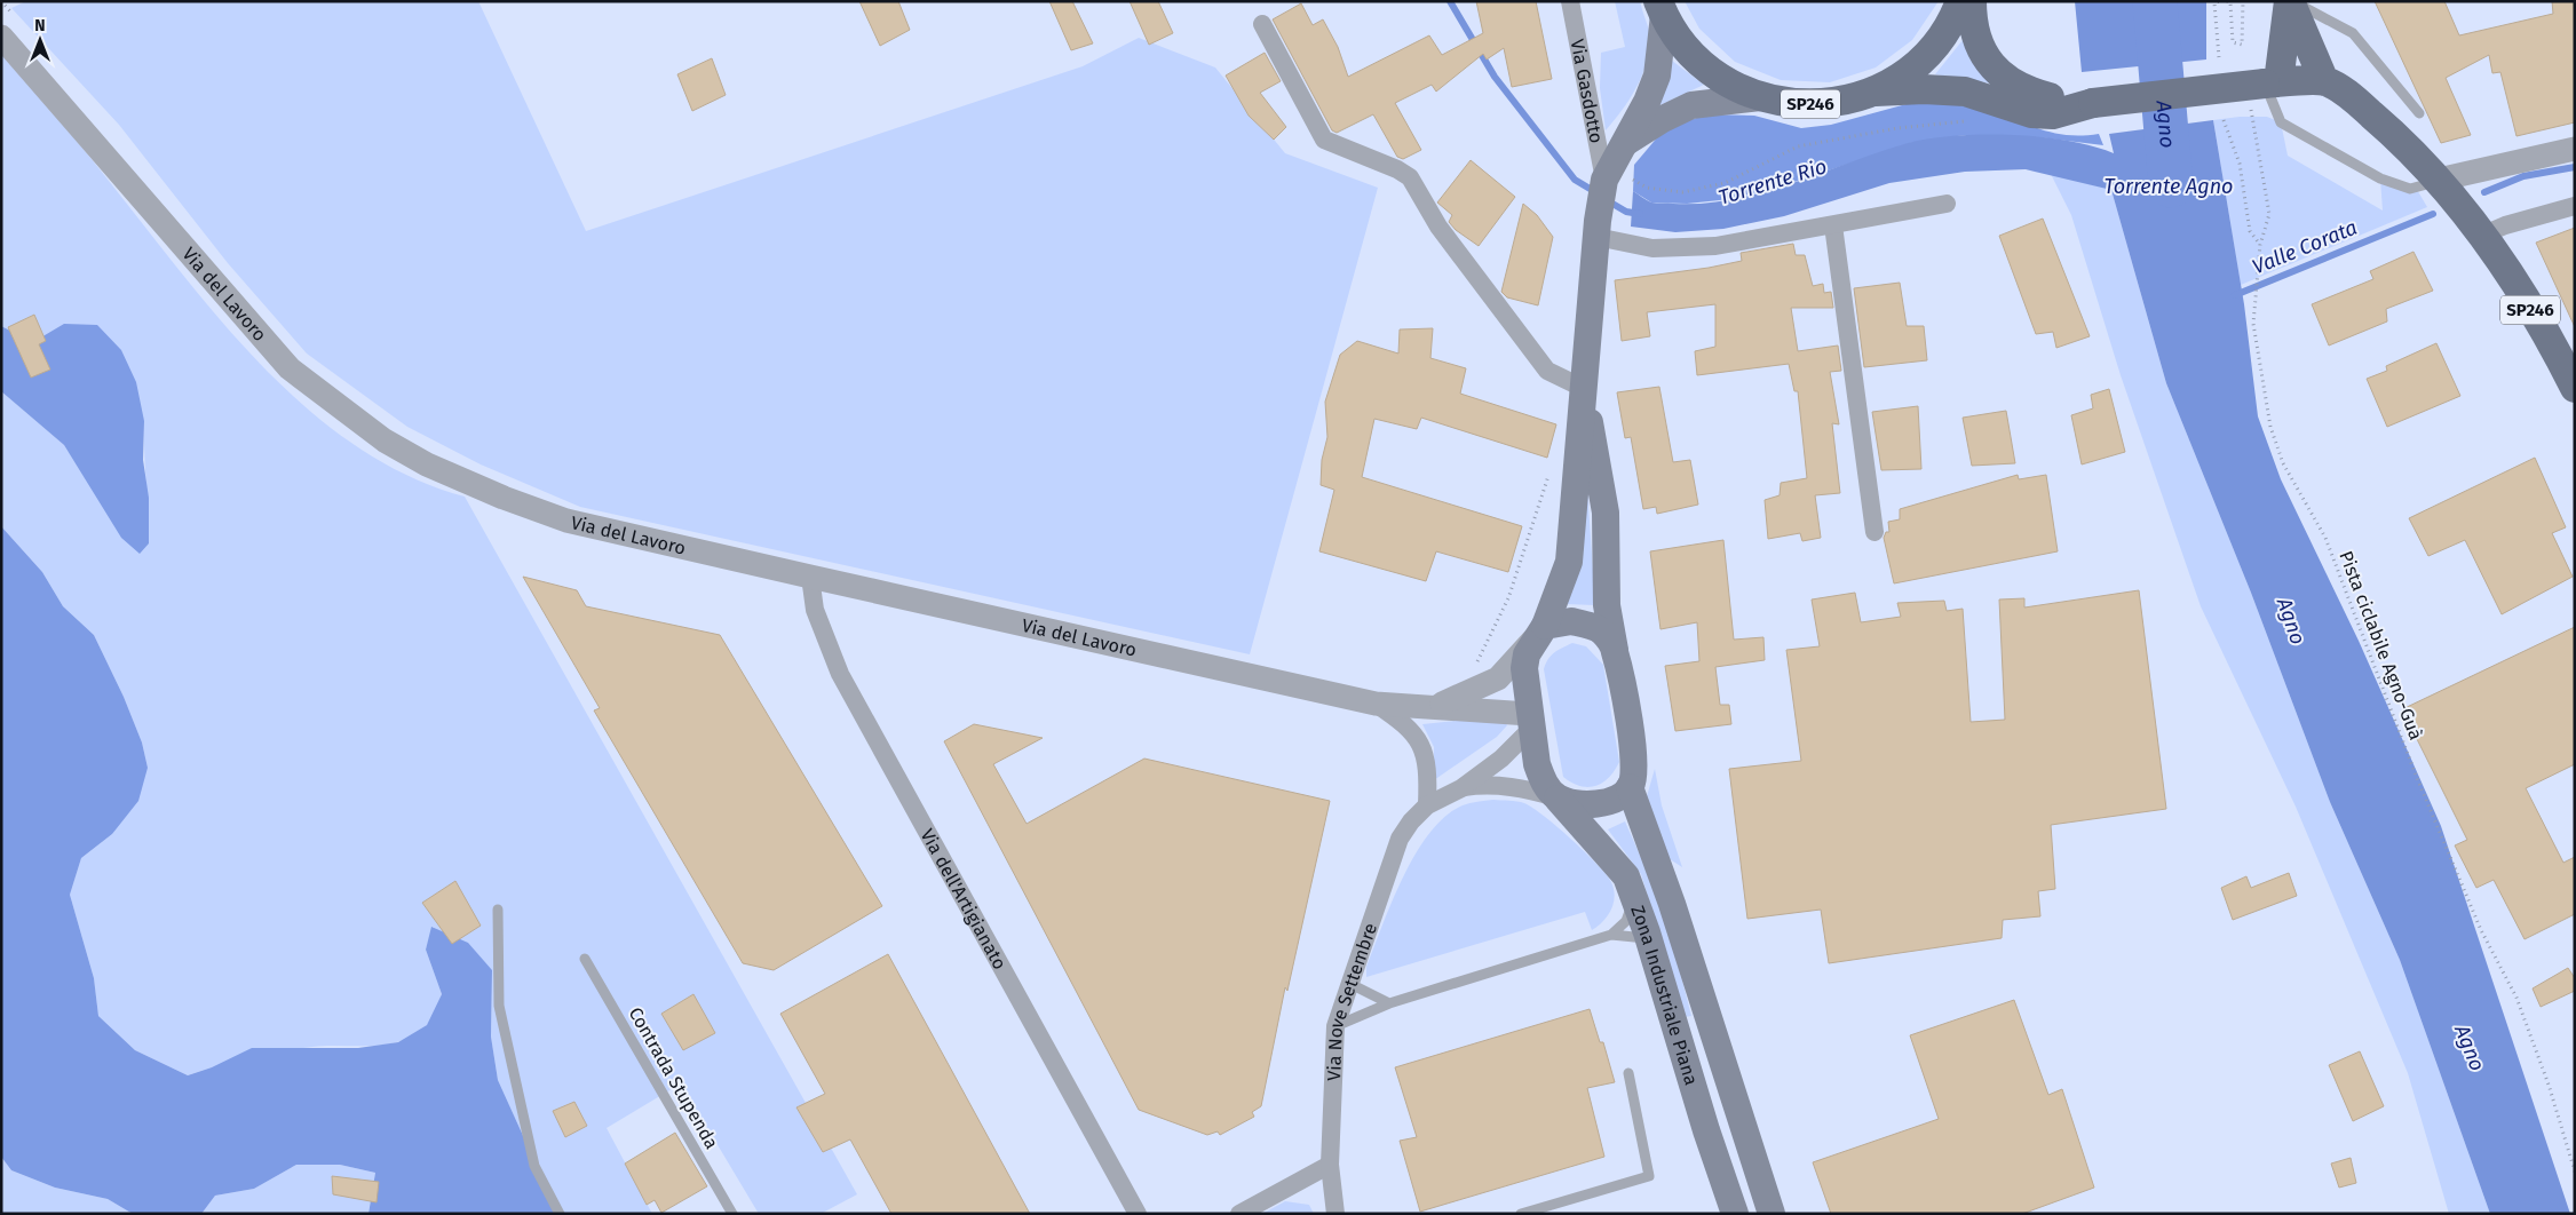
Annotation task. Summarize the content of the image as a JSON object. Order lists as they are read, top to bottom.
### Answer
{
  "streets": {
    "main road": ["SP246", "Zona Industriale Piana"],
    "street": [
      "Via Gasdotto",
      "Via del Lavoro",
      "Via dell'Artigianato",
      "Via Nove Settembre"
    ],
    "lane": ["Contrada Stupenda"],
    "path": ["Pista ciclabile Agno-Guà"]
  },
  "crossings": [
    ["Via del Lavoro", "Via dell'Artigianato"],
    ["Via del Lavoro", "Zona Industriale Piana"],
    ["Via del Lavoro", "Via Nove Settembre"],
    ["Zona Industriale Piana", "Via Nove Settembre"]
  ],
  "water": [
    "Agno",
    "Torrente Rio",
    "Torrente Agno",
    "Valle Corata"
  ],
  "north": "top"
}
